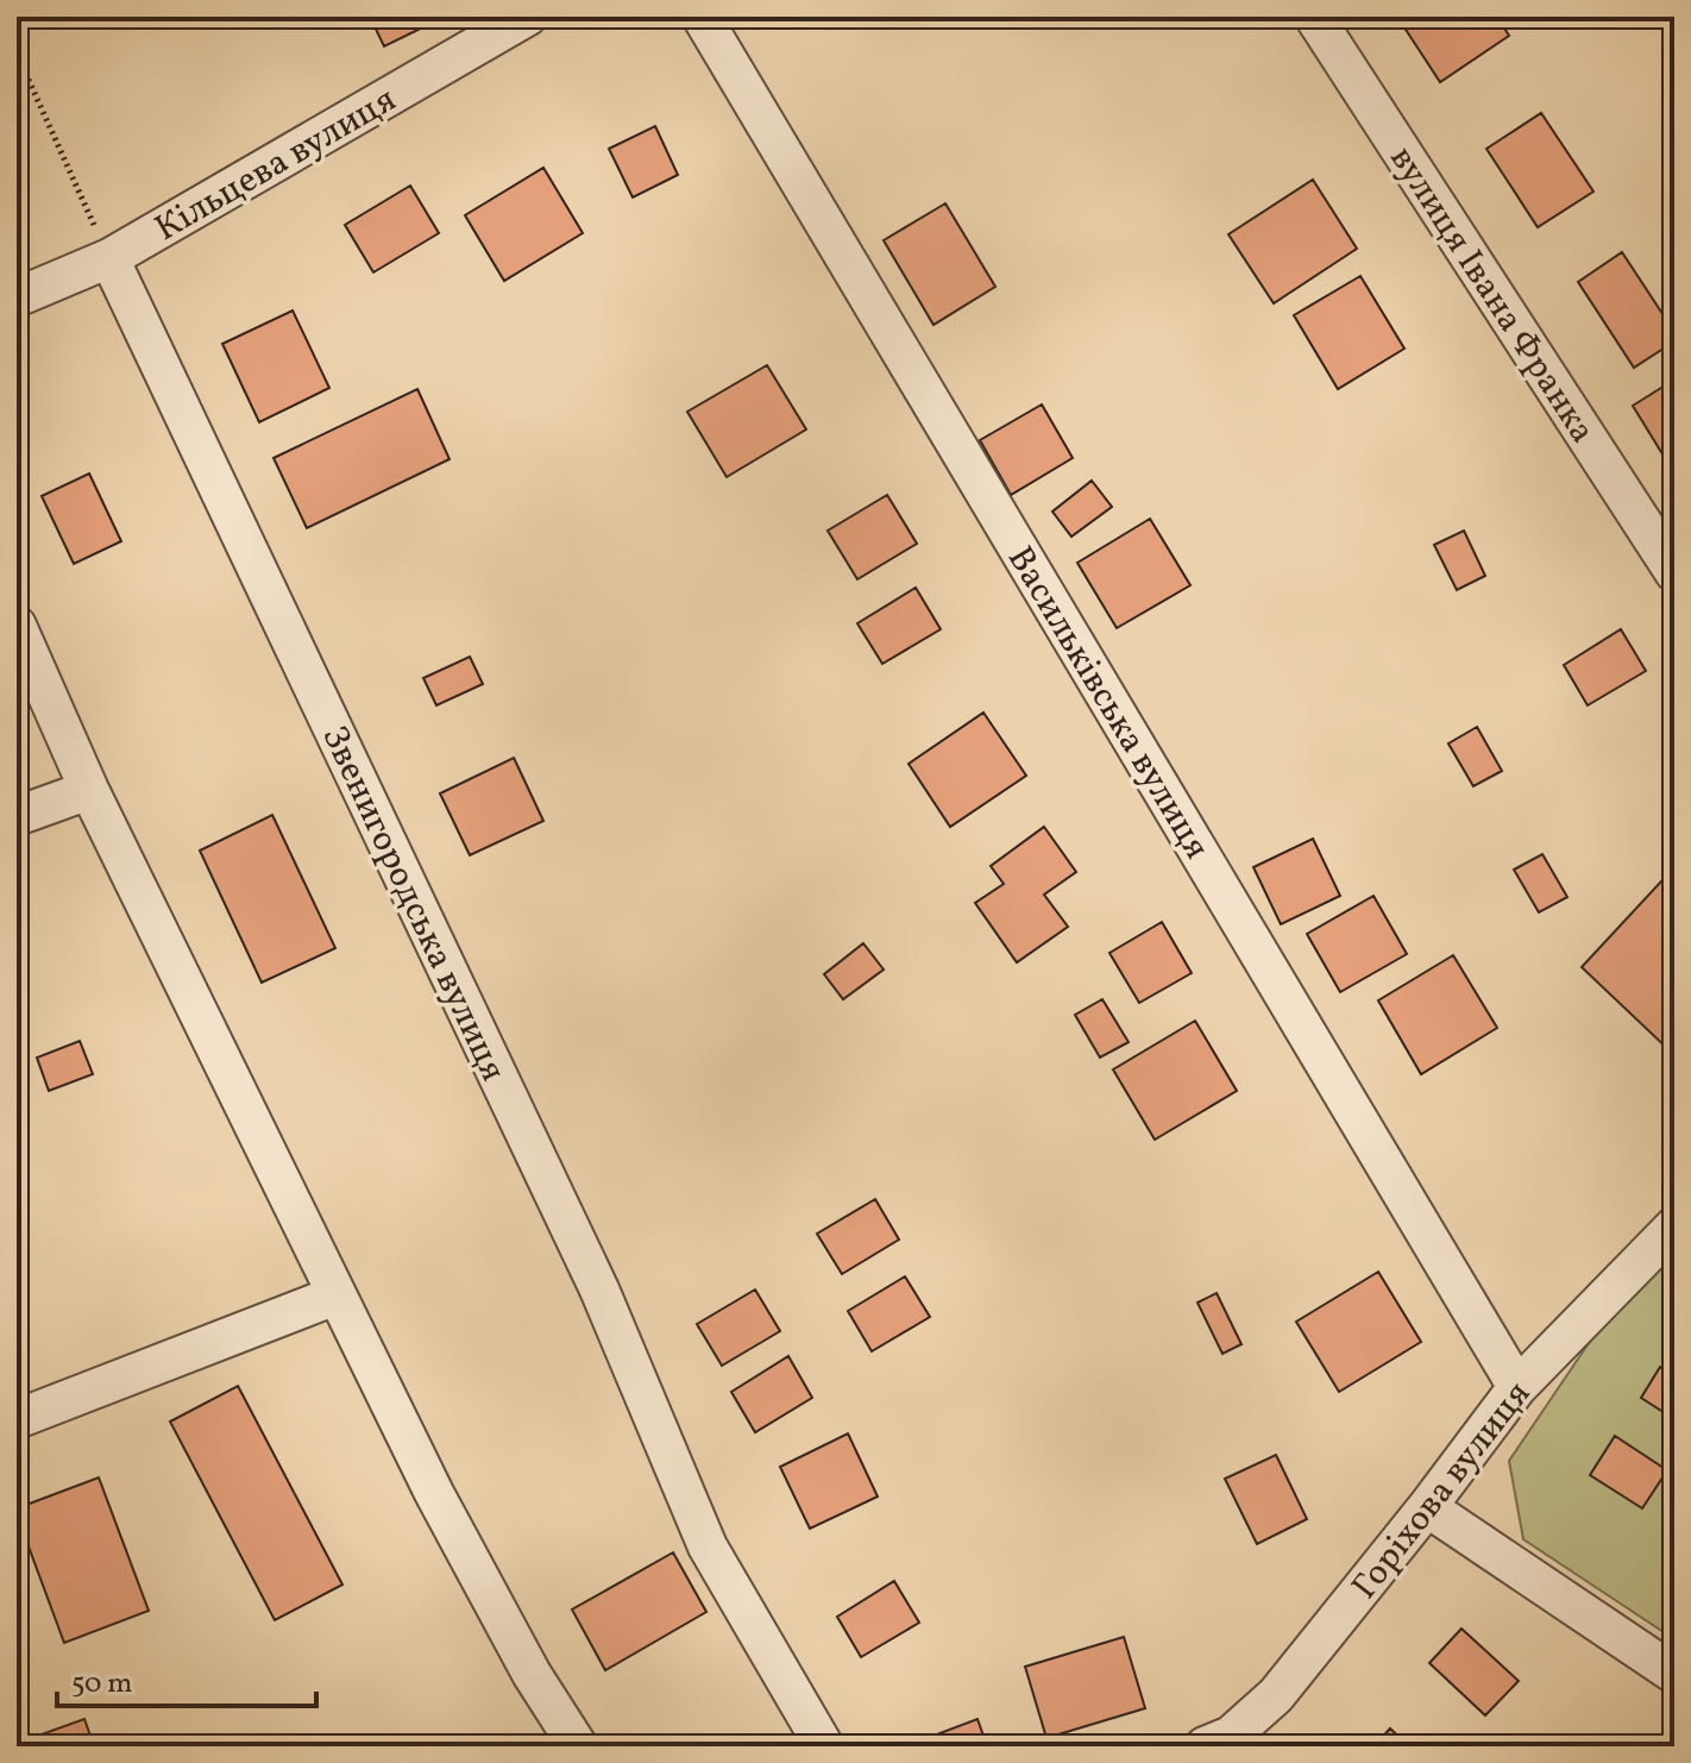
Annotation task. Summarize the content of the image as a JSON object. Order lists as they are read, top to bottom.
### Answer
{
  "streets": {
    "street": [
      "Кільцева вулиця",
      "вулиця Івана Франка",
      "Васильківська вулиця",
      "Звенигородська вулиця",
      "Горіхова вулиця"
    ]
  },
  "crossings": [
    ["Кільцева вулиця", "Звенигородська вулиця"],
    ["Васильківська вулиця", "Горіхова вулиця"]
  ],
  "scale_bar": "50 m"
}
